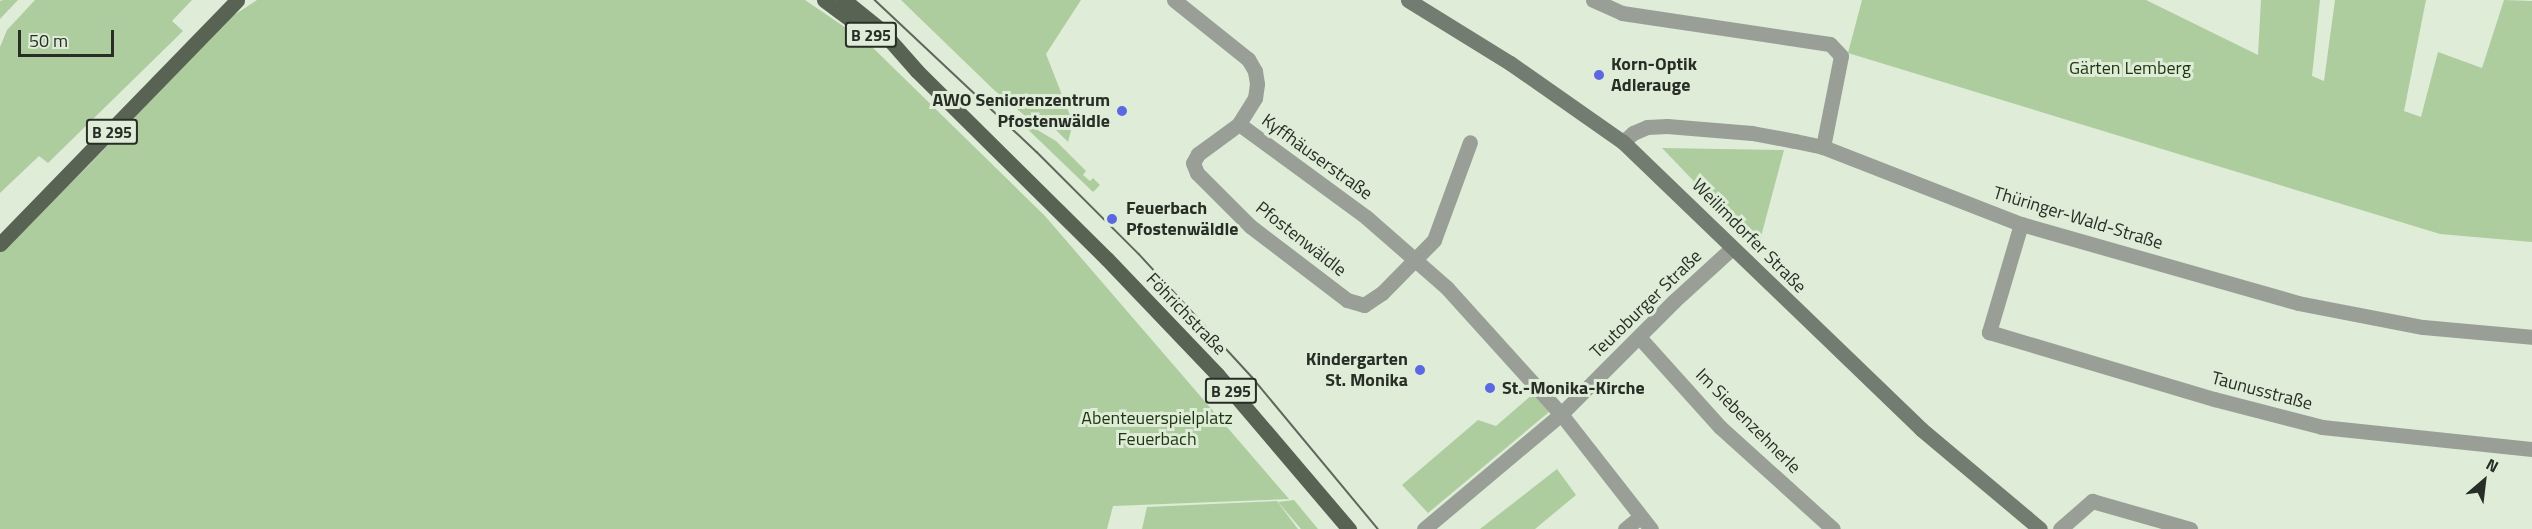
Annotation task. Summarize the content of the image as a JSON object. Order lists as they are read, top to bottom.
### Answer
{
  "streets": {
    "main road": ["B 295", "Föhrichstraße"],
    "street": [
      "Kyffhäuserstraße",
      "Thüringer-Wald-Straße",
      "Weilimdorfer Straße",
      "Pfostenwäldle",
      "Teutoburger Straße",
      "Taunusstraße",
      "Im Siebenzehnerle"
    ]
  },
  "crossings": [
    ["B 295", "Föhrichstraße"],
    ["Kyffhäuserstraße", "Pfostenwäldle"],
    ["Kyffhäuserstraße", "Teutoburger Straße"],
    ["Thüringer-Wald-Straße", "Weilimdorfer Straße"],
    ["Thüringer-Wald-Straße", "Taunusstraße"],
    ["Weilimdorfer Straße", "Teutoburger Straße"],
    ["Teutoburger Straße", "Im Siebenzehnerle"]
  ],
  "parks": ["Gärten Lemberg", "Abenteuerspielplatz Feuerbach"],
  "places": [
    "Korn-Optik Adlerauge",
    "AWO Seniorenzentrum Pfostenwäldle",
    "Feuerbach Pfostenwäldle",
    "Kindergarten St. Monika",
    "St.-Monika-Kirche"
  ],
  "scale_bar": "50 m",
  "north": "top right"
}
